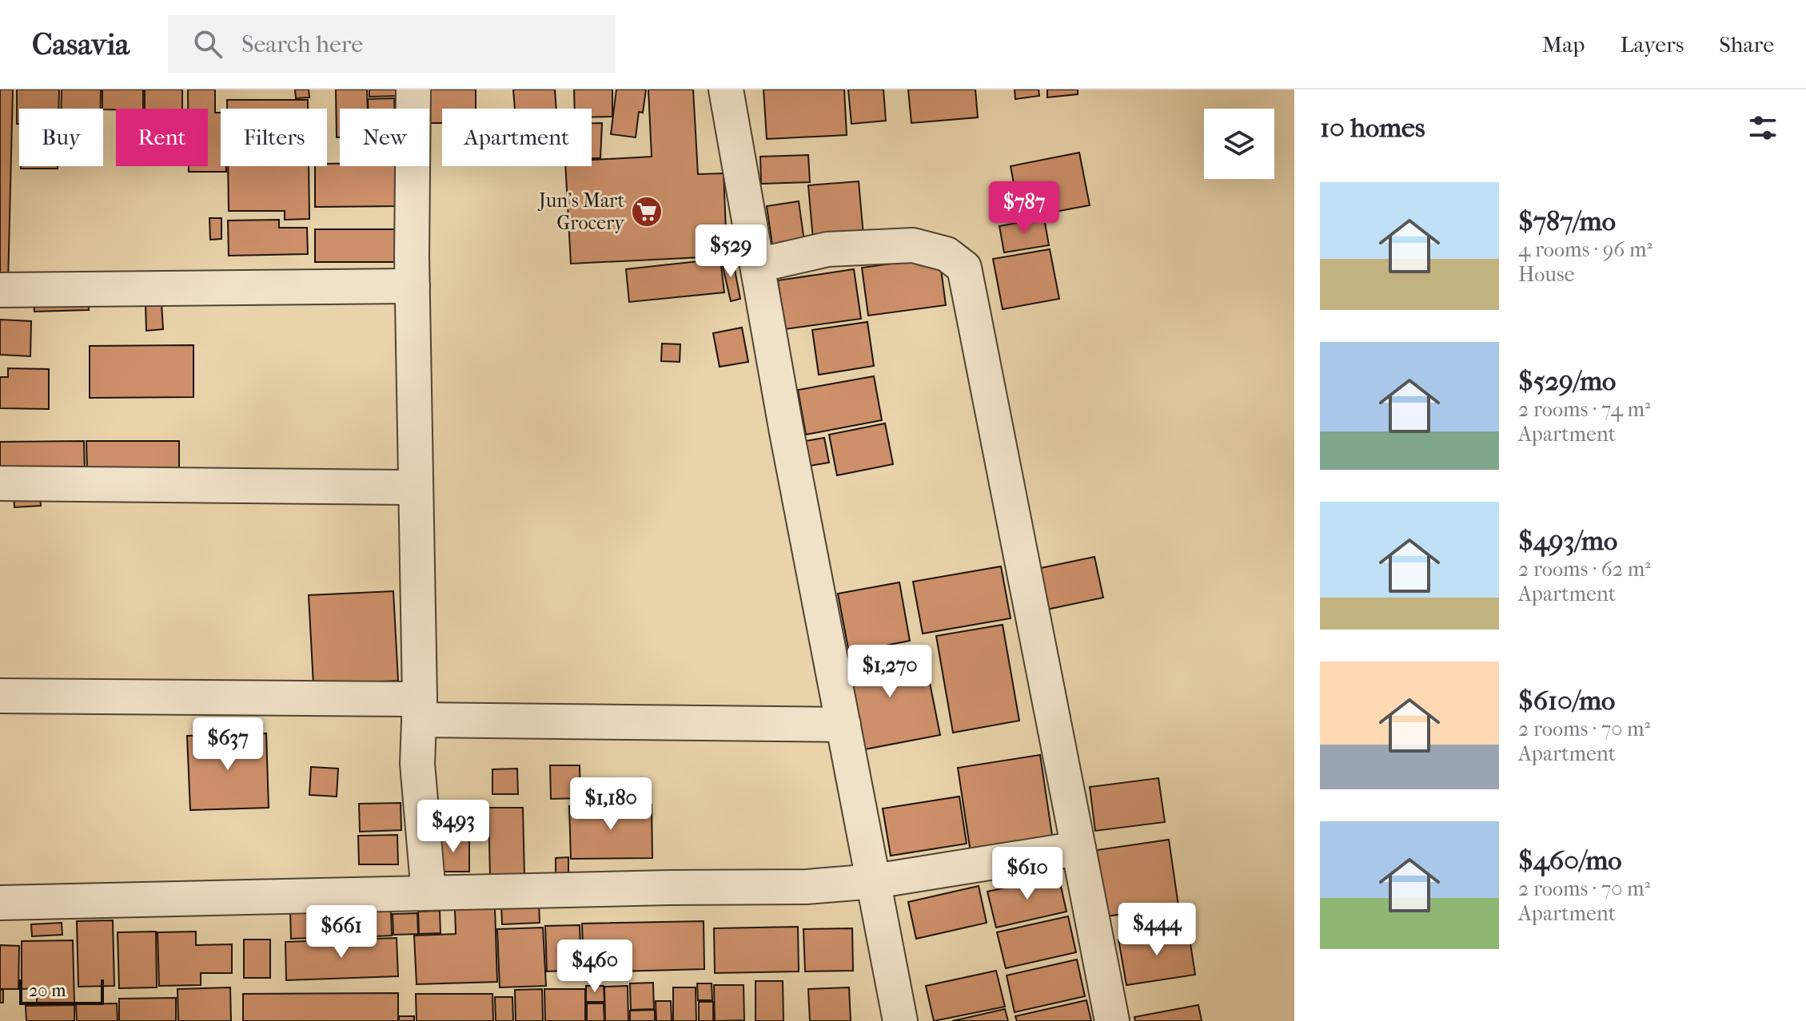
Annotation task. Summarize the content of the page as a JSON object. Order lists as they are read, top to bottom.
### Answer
{
  "places": {
    "supermarket": ["Jun's Mart Grocery"]
  },
  "scale_bar": "20 m",
  "page": {
    "header": "Casavia",
    "search": "Search here",
    "nav": ["Map", "Layers", "Share"],
    "heading": "10 homes",
    "chip": [
      "Buy",
      "Rent",
      "Filters",
      "New",
      "Apartment"
    ],
    "list": [
      {
        "name": "$787/mo",
        "note": "4 rooms · 96 m² · House"
      },
      {
        "name": "$529/mo",
        "note": "2 rooms · 74 m² · Apartment"
      },
      {
        "name": "$493/mo",
        "note": "2 rooms · 62 m² · Apartment"
      },
      {
        "name": "$610/mo",
        "note": "2 rooms · 70 m² · Apartment"
      },
      {
        "name": "$460/mo",
        "note": "2 rooms · 70 m² · Apartment"
      }
    ],
    "price": [
      "$787",
      "$529",
      "$1,270",
      "$637",
      "$1,180",
      "$493",
      "$610",
      "$444",
      "$661",
      "$460"
    ],
    "scale": "20 m"
  }
}
